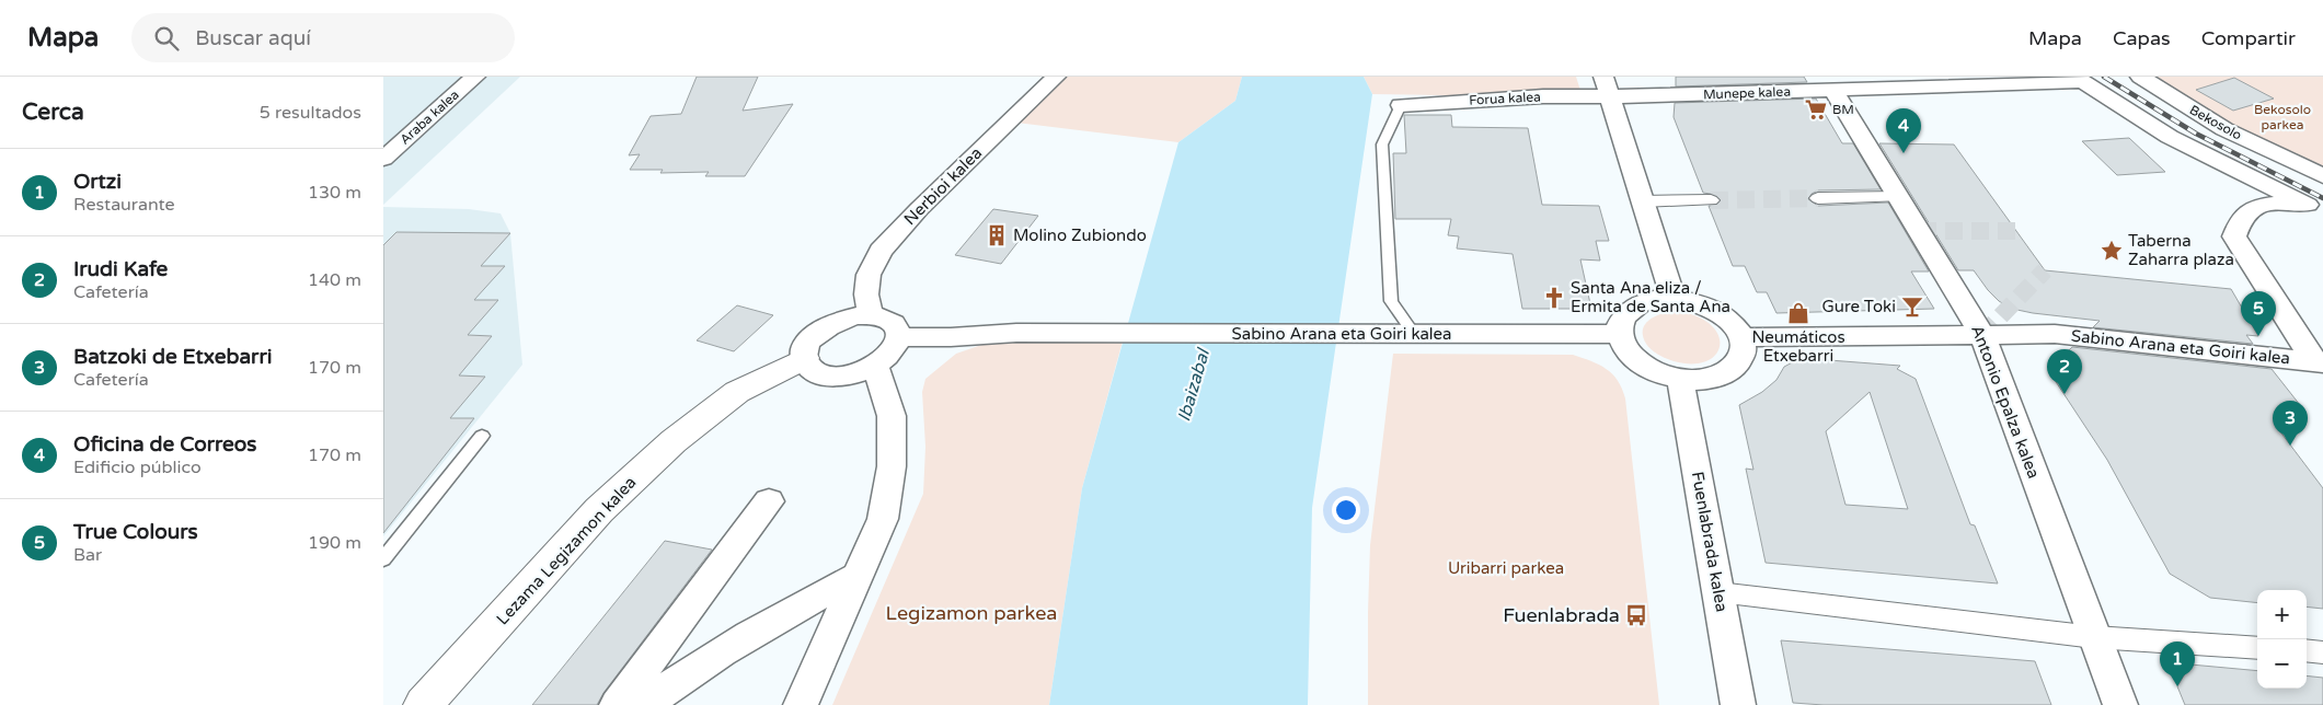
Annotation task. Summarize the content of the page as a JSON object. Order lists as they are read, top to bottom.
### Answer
{
  "streets": {
    "street": [
      "Munepe kalea",
      "Forua kalea",
      "Araba kalea",
      "Bekosolo",
      "Nerbioi kalea",
      "Sabino Arana eta Goiri kalea",
      "Antonio Epalza kalea",
      "Fuenlabrada kalea",
      "Lezama Legizamon kalea"
    ]
  },
  "crossings": [
    ["Munepe kalea", "Forua kalea"],
    ["Munepe kalea", "Antonio Epalza kalea"],
    ["Nerbioi kalea", "Sabino Arana eta Goiri kalea"],
    ["Nerbioi kalea", "Lezama Legizamon kalea"],
    ["Sabino Arana eta Goiri kalea", "Antonio Epalza kalea"],
    ["Sabino Arana eta Goiri kalea", "Fuenlabrada kalea"],
    ["Sabino Arana eta Goiri kalea", "Lezama Legizamon kalea"]
  ],
  "water": ["Ibaizabal"],
  "parks": ["Bekosolo parkea", "Uribarri parkea", "Legizamon parkea"],
  "places": {
    "supermarket": ["BM"],
    "building": ["Molino Zubiondo"],
    "place": ["Taberna Zaharra plaza"],
    "church": ["Santa Ana eliza / Ermita de Santa Ana"],
    "bar": ["Gure Toki"],
    "shop": ["Neumáticos Etxebarri"],
    "bus stop": ["Fuenlabrada"]
  },
  "page": {
    "header": "Mapa",
    "search": "Buscar aquí",
    "nav": ["Mapa", "Capas", "Compartir"],
    "heading": ["Cerca", "5 resultados"],
    "pins": [
      "4",
      "5",
      "2",
      "3",
      "1"
    ],
    "list": [
      {
        "mark": "1",
        "name": "Ortzi",
        "note": "Restaurante",
        "value": "130 m"
      },
      {
        "mark": "2",
        "name": "Irudi Kafe",
        "note": "Cafetería",
        "value": "140 m"
      },
      {
        "mark": "3",
        "name": "Batzoki de Etxebarri",
        "note": "Cafetería",
        "value": "170 m"
      },
      {
        "mark": "4",
        "name": "Oficina de Correos",
        "note": "Edificio público",
        "value": "170 m"
      },
      {
        "mark": "5",
        "name": "True Colours",
        "note": "Bar",
        "value": "190 m"
      }
    ],
    "map_buttons": ["+", "−"]
  }
}
